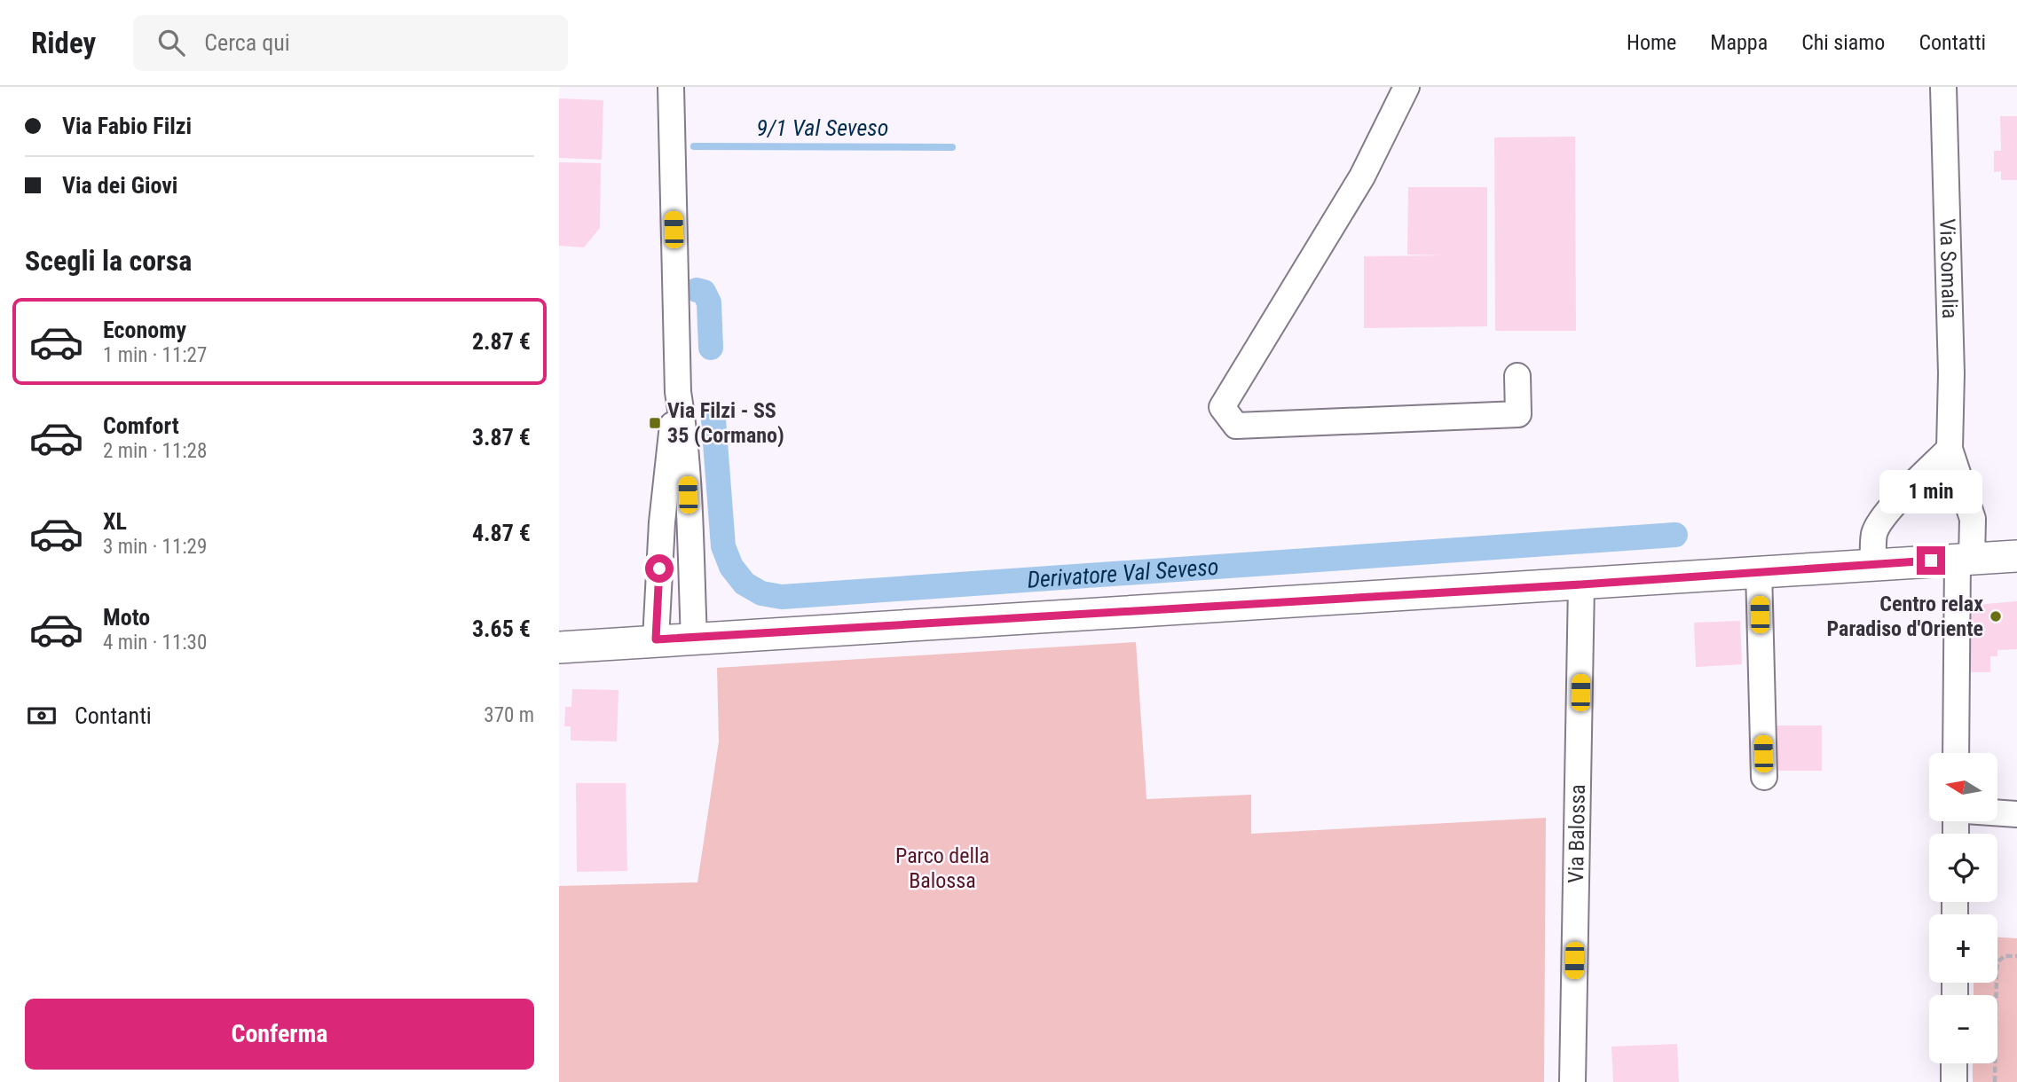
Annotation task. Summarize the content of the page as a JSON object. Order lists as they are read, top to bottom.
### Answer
{
  "streets": {
    "street": ["Via Somalia", "Via Balossa"]
  },
  "water": ["9/1 Val Seveso", "Derivatore Val Seveso"],
  "parks": ["Parco della Balossa"],
  "places": {
    "transit": ["Via Filzi - SS 35 (Cormano)"],
    "other": ["Centro relax Paradiso d'Oriente"]
  },
  "north": "left",
  "page": {
    "header": "Ridey",
    "search": "Cerca qui",
    "nav": [
      "Home",
      "Mappa",
      "Chi siamo",
      "Contatti"
    ],
    "banner": ["Via Fabio Filzi", "Via dei Giovi"],
    "heading": "Scegli la corsa",
    "list": [
      {
        "name": "Economy",
        "note": "1 min · 11:27",
        "value": "2.87 €"
      },
      {
        "name": "Comfort",
        "note": "2 min · 11:28",
        "value": "3.87 €"
      },
      {
        "name": "XL",
        "note": "3 min · 11:29",
        "value": "4.87 €"
      },
      {
        "name": "Moto",
        "note": "4 min · 11:30",
        "value": "3.65 €"
      }
    ],
    "bubble": "1 min",
    "pay": ["Contanti", "370 m"],
    "map_buttons": ["+", "−"],
    "buttons": "Conferma"
  }
}
